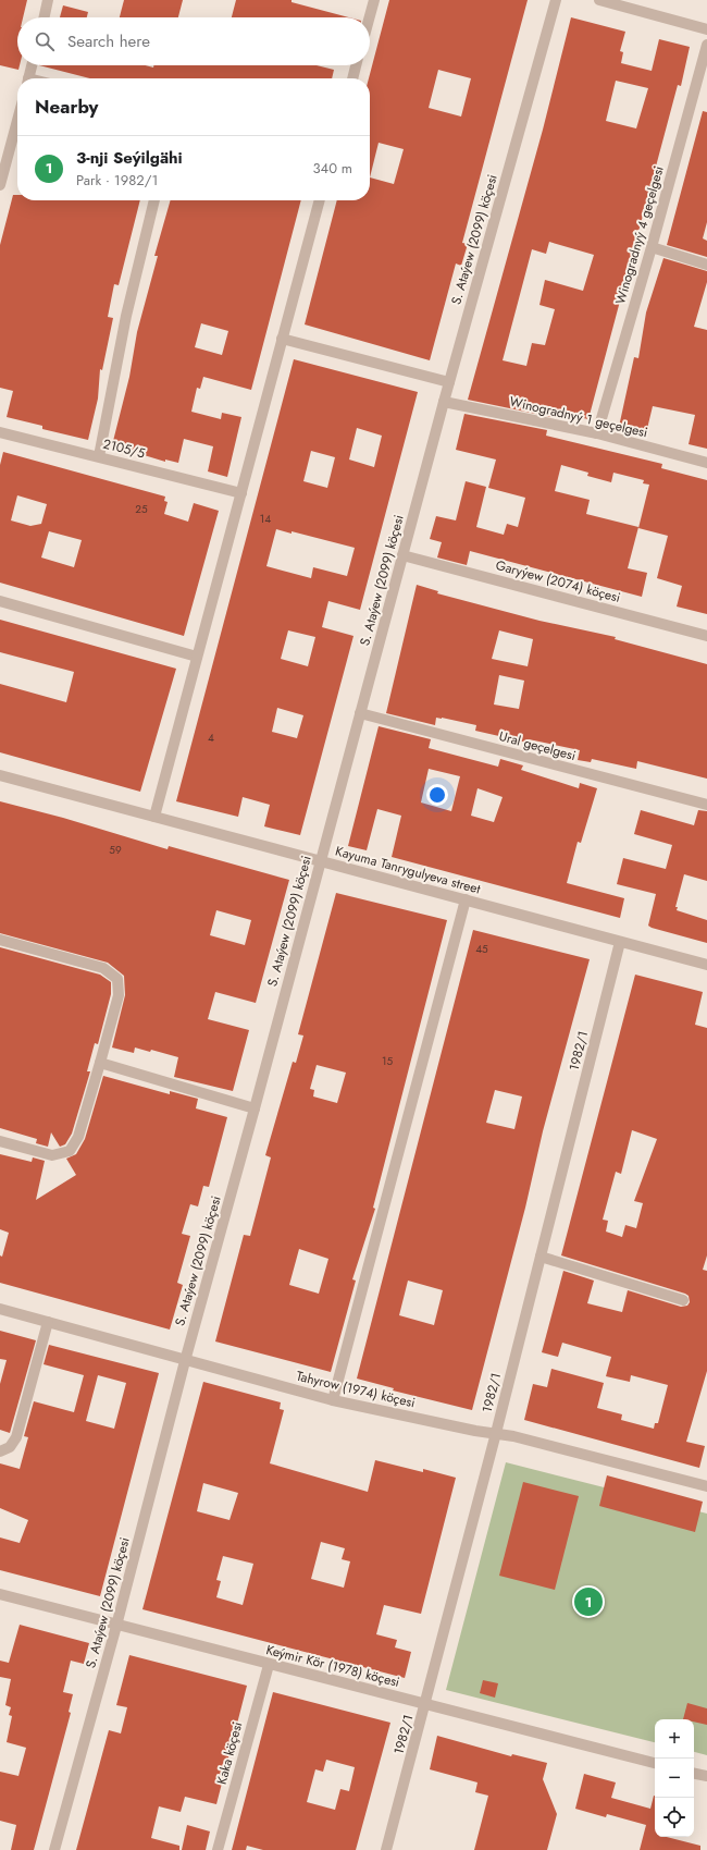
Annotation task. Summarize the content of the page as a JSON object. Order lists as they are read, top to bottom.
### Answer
{
  "streets": {
    "street": [
      "Winogradnyý 4 geçelgesi",
      "S. Ataýew (2099) köçesi",
      "Winogradnyý 1 geçelgesi",
      "2105/5",
      "Garyýew (2074) köçesi",
      "Ural geçelgesi",
      "Kayuma Tanrygulyeva street",
      "1982/1",
      "Tahyrow (1974) köçesi",
      "Keýmir Kör (1978) köçesi",
      "Kaka köçesi"
    ]
  },
  "crossings": [
    ["Winogradnyý 4 geçelgesi", "Winogradnyý 1 geçelgesi"],
    ["S. Ataýew (2099) köçesi", "Winogradnyý 1 geçelgesi"],
    ["S. Ataýew (2099) köçesi", "Garyýew (2074) köçesi"],
    ["S. Ataýew (2099) köçesi", "Ural geçelgesi"],
    ["S. Ataýew (2099) köçesi", "Kayuma Tanrygulyeva street"],
    ["S. Ataýew (2099) köçesi", "Tahyrow (1974) köçesi"],
    ["S. Ataýew (2099) köçesi", "Keýmir Kör (1978) köçesi"],
    ["Kayuma Tanrygulyeva street", "1982/1"],
    ["1982/1", "Tahyrow (1974) köçesi"],
    ["1982/1", "Keýmir Kör (1978) köçesi"],
    ["Keýmir Kör (1978) köçesi", "Kaka köçesi"]
  ],
  "house_numbers": [
    "25",
    "14",
    "4",
    "59",
    "45",
    "15"
  ],
  "page": {
    "search": "Search here",
    "heading": "Nearby",
    "list": [
      {
        "mark": "1",
        "name": "3-nji Seýilgähi",
        "note": "Park · 1982/1",
        "value": "340 m"
      }
    ],
    "pins": "1",
    "map_buttons": ["+", "−"]
  }
}
